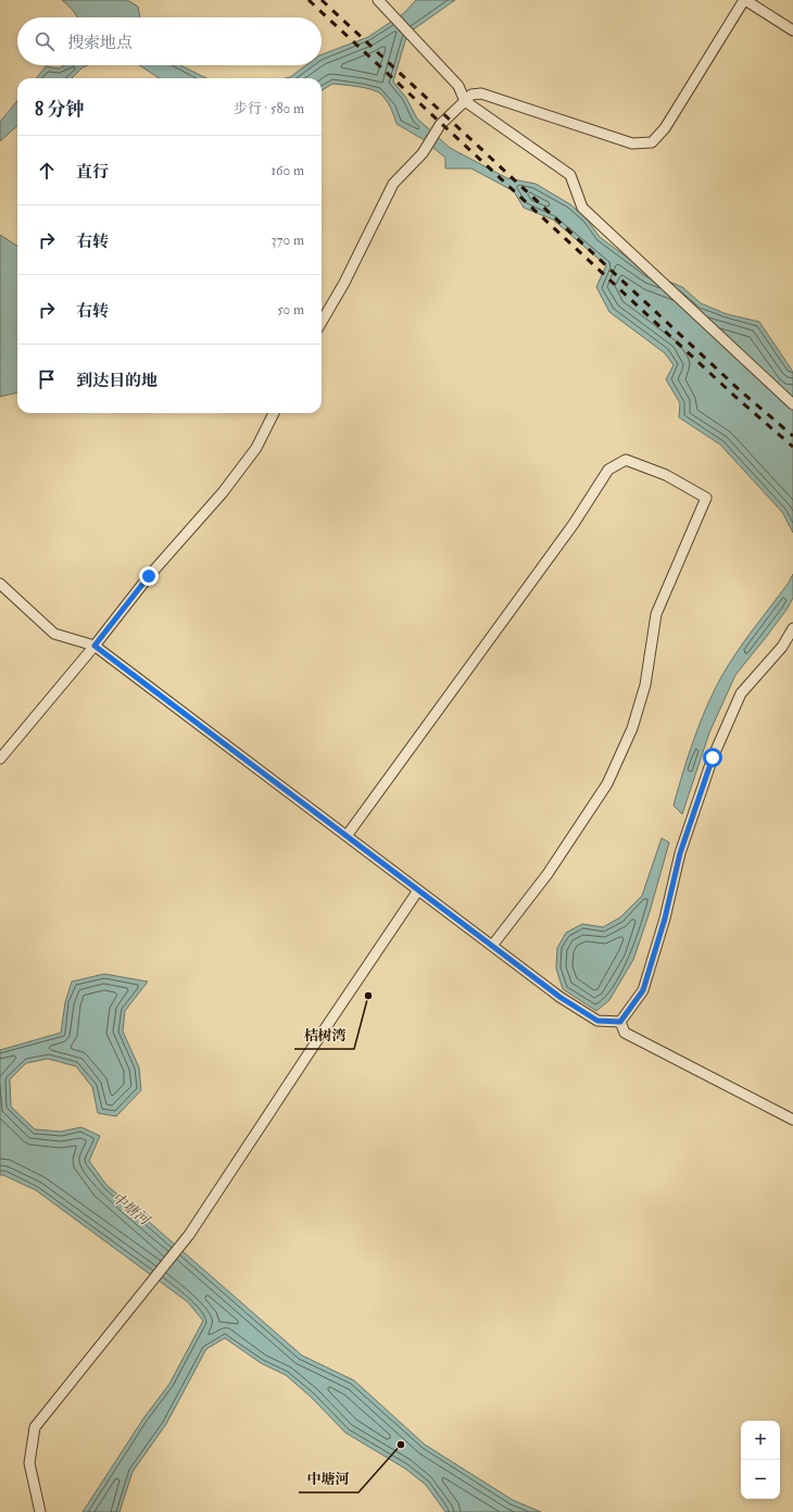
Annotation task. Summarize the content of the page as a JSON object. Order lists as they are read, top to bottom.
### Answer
{
  "water": ["中塘河"],
  "places": ["桔树湾", "中塘河"],
  "page": {
    "search": "搜索地点",
    "heading": ["8 分钟", "步行 · 580 m"],
    "list": [
      ["直行", "160 m"],
      ["右转", "370 m"],
      ["右转", "50 m"],
      "到达目的地"
    ],
    "map_buttons": ["+", "−"]
  }
}
